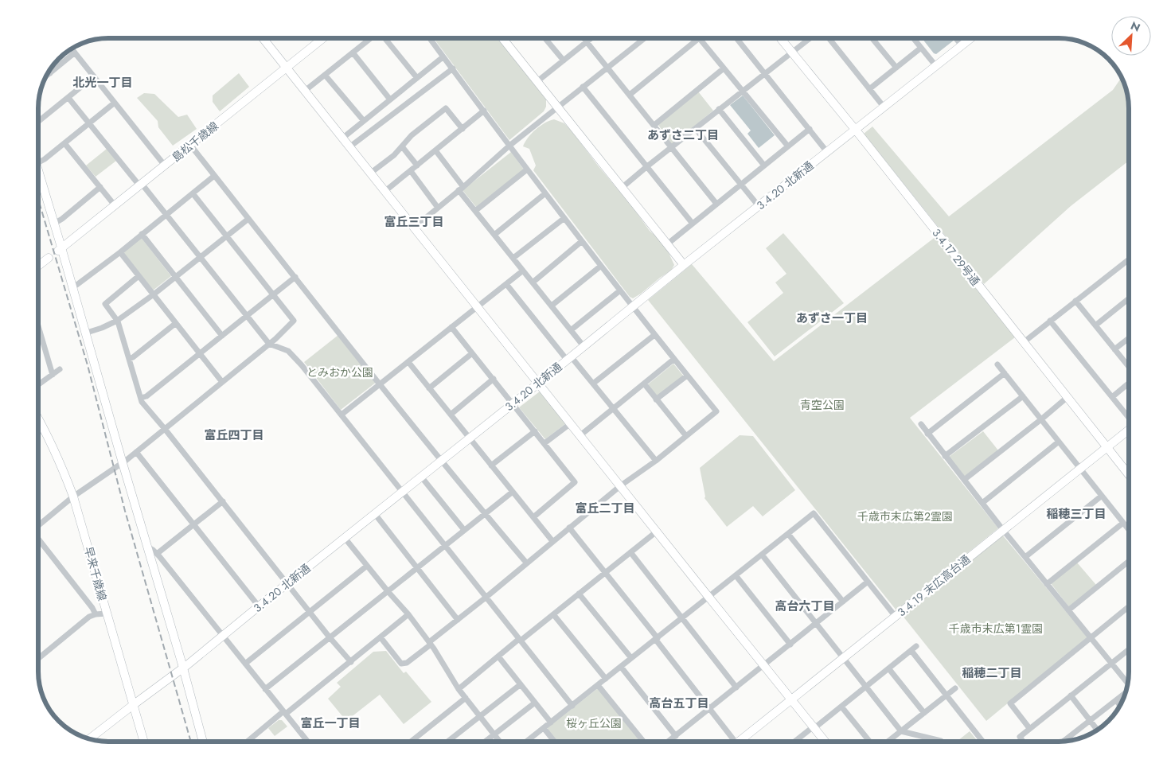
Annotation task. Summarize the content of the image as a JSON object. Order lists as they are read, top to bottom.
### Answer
{
  "streets": {
    "street": [
      "島松千歳線",
      "3.4.20 北新通",
      "3.4.17 29号通",
      "早来千歳線",
      "3.4.19 末広高台通"
    ]
  },
  "crossings": [
    ["3.4.20 北新通", "3.4.17 29号通"],
    ["3.4.20 北新通", "早来千歳線"],
    ["3.4.17 29号通", "3.4.19 末広高台通"]
  ],
  "districts": [
    "北光一丁目",
    "あずさ二丁目",
    "富丘三丁目",
    "あずさ一丁目",
    "富丘四丁目",
    "富丘二丁目",
    "稲穂三丁目",
    "高台六丁目",
    "稲穂二丁目",
    "高台五丁目",
    "富丘一丁目"
  ],
  "parks": [
    "とみおか公園",
    "青空公園",
    "千歳市末広第2霊園",
    "千歳市末広第1霊園",
    "桜ヶ丘公園"
  ],
  "north": "top right"
}
